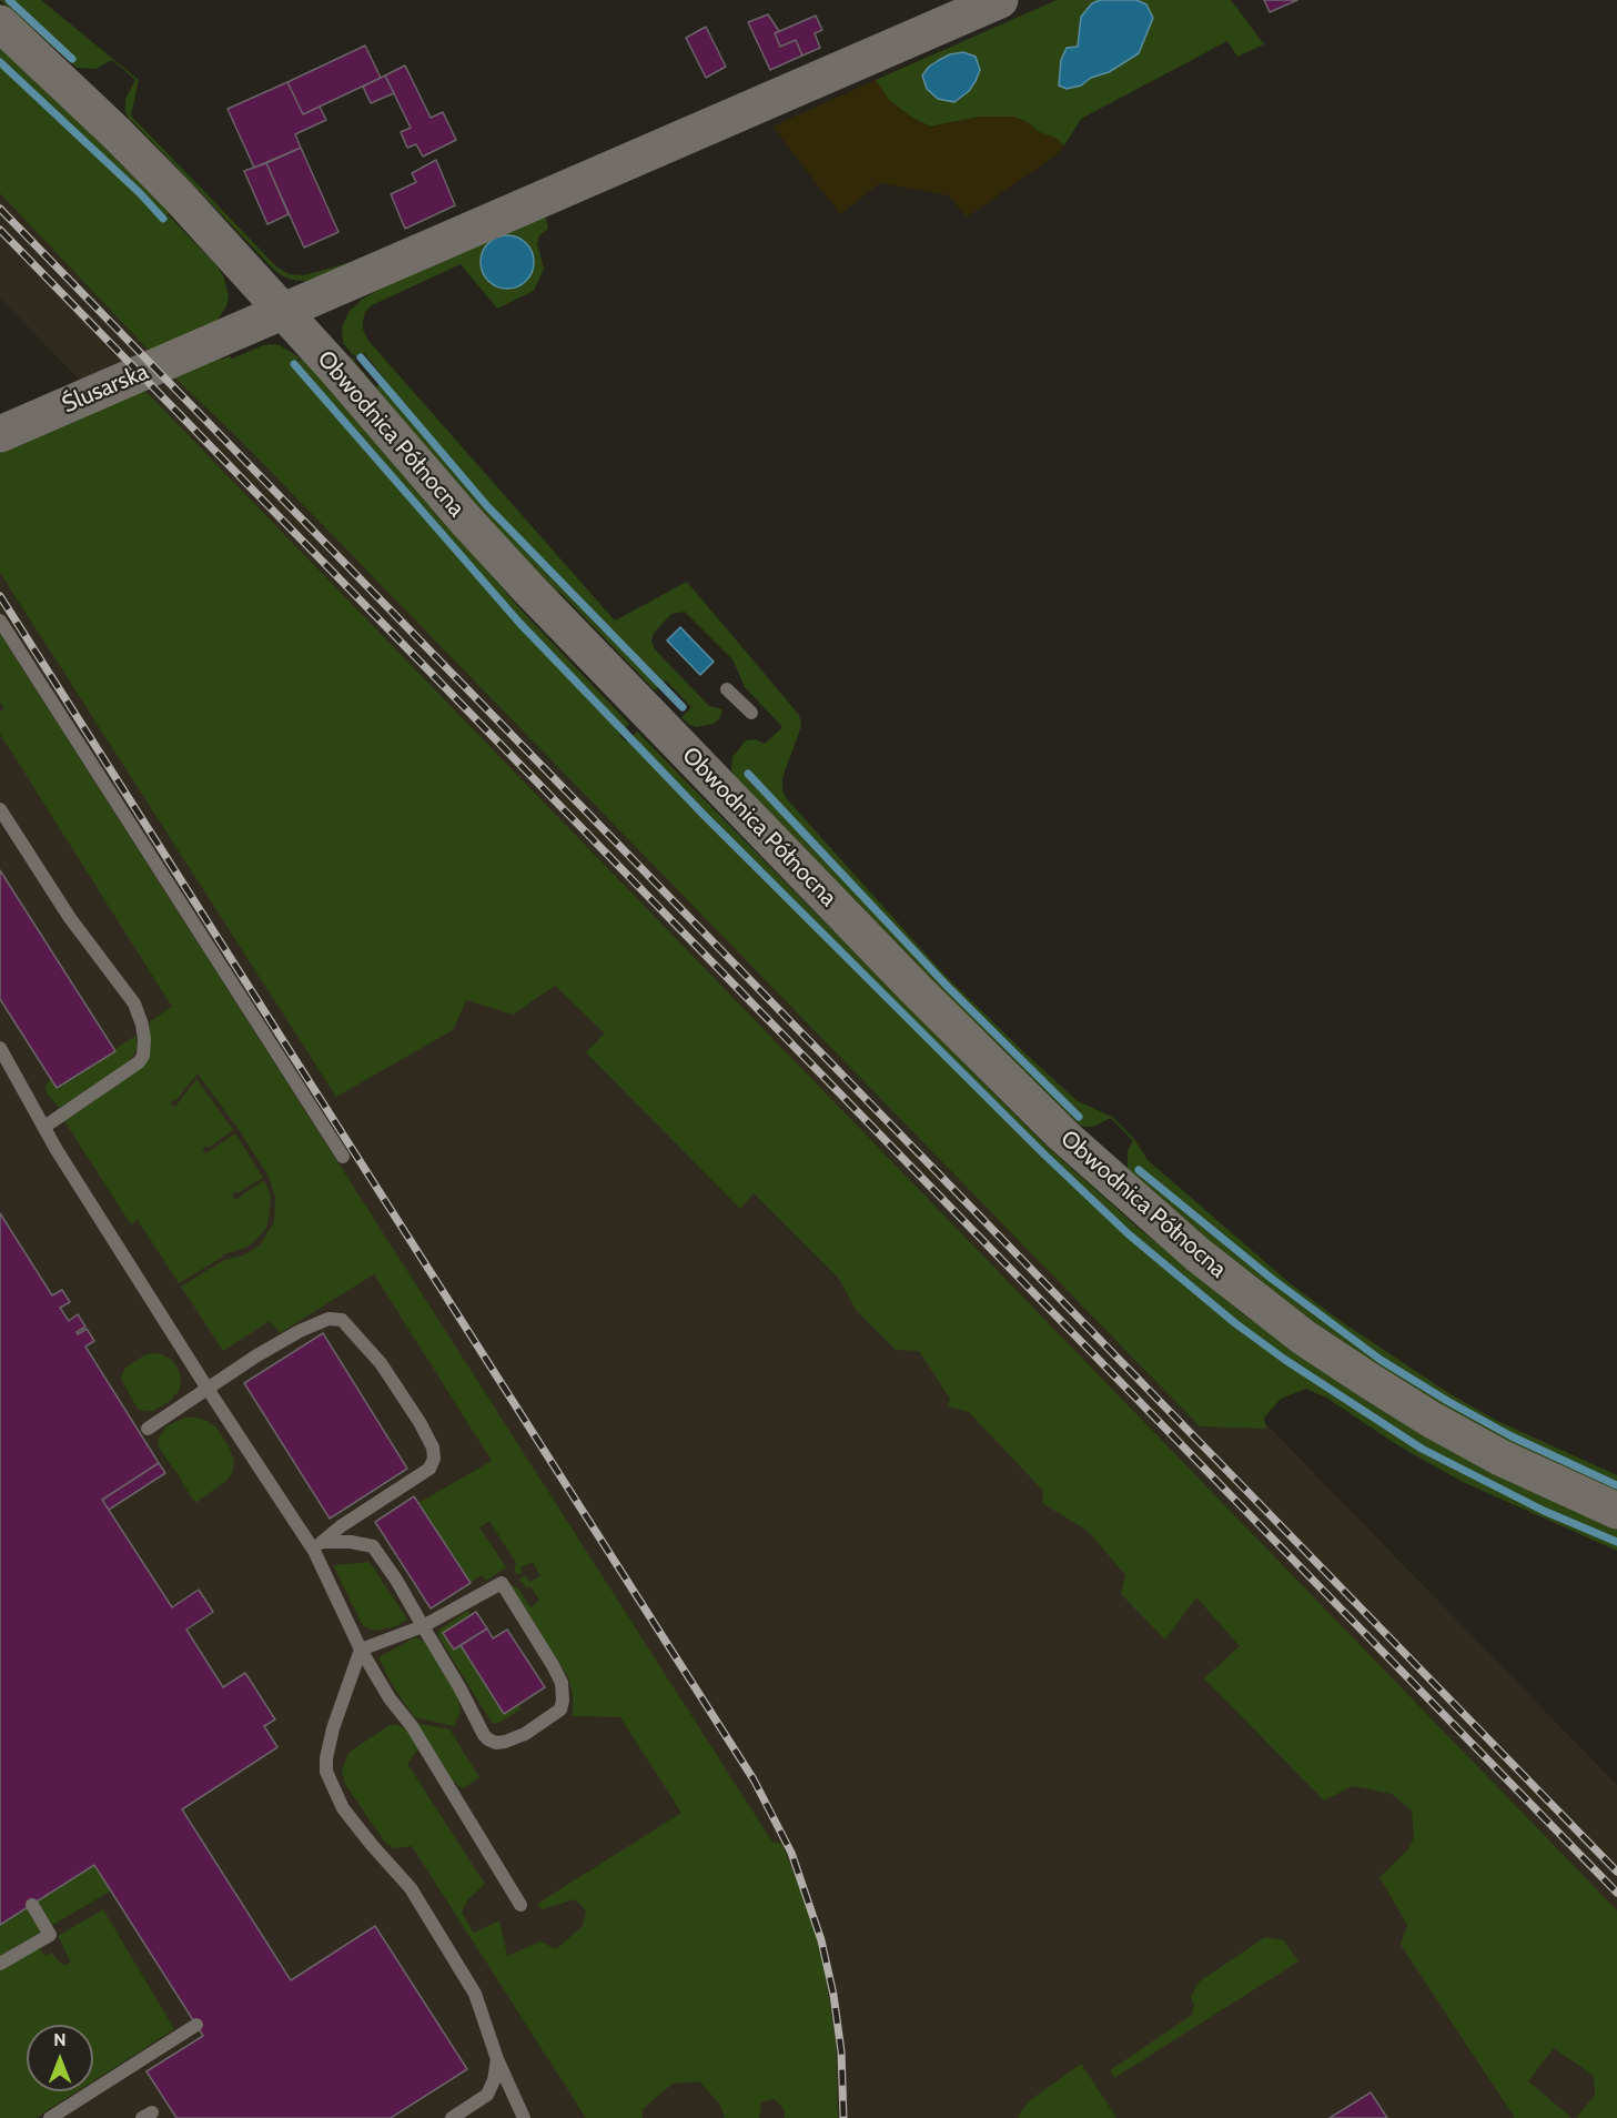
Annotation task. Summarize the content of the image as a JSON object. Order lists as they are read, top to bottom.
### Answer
{
  "streets": {
    "street": ["Ślusarska", "Obwodnica Północna"]
  },
  "crossings": [
    ["Ślusarska", "Obwodnica Północna"]
  ],
  "north": "top"
}
